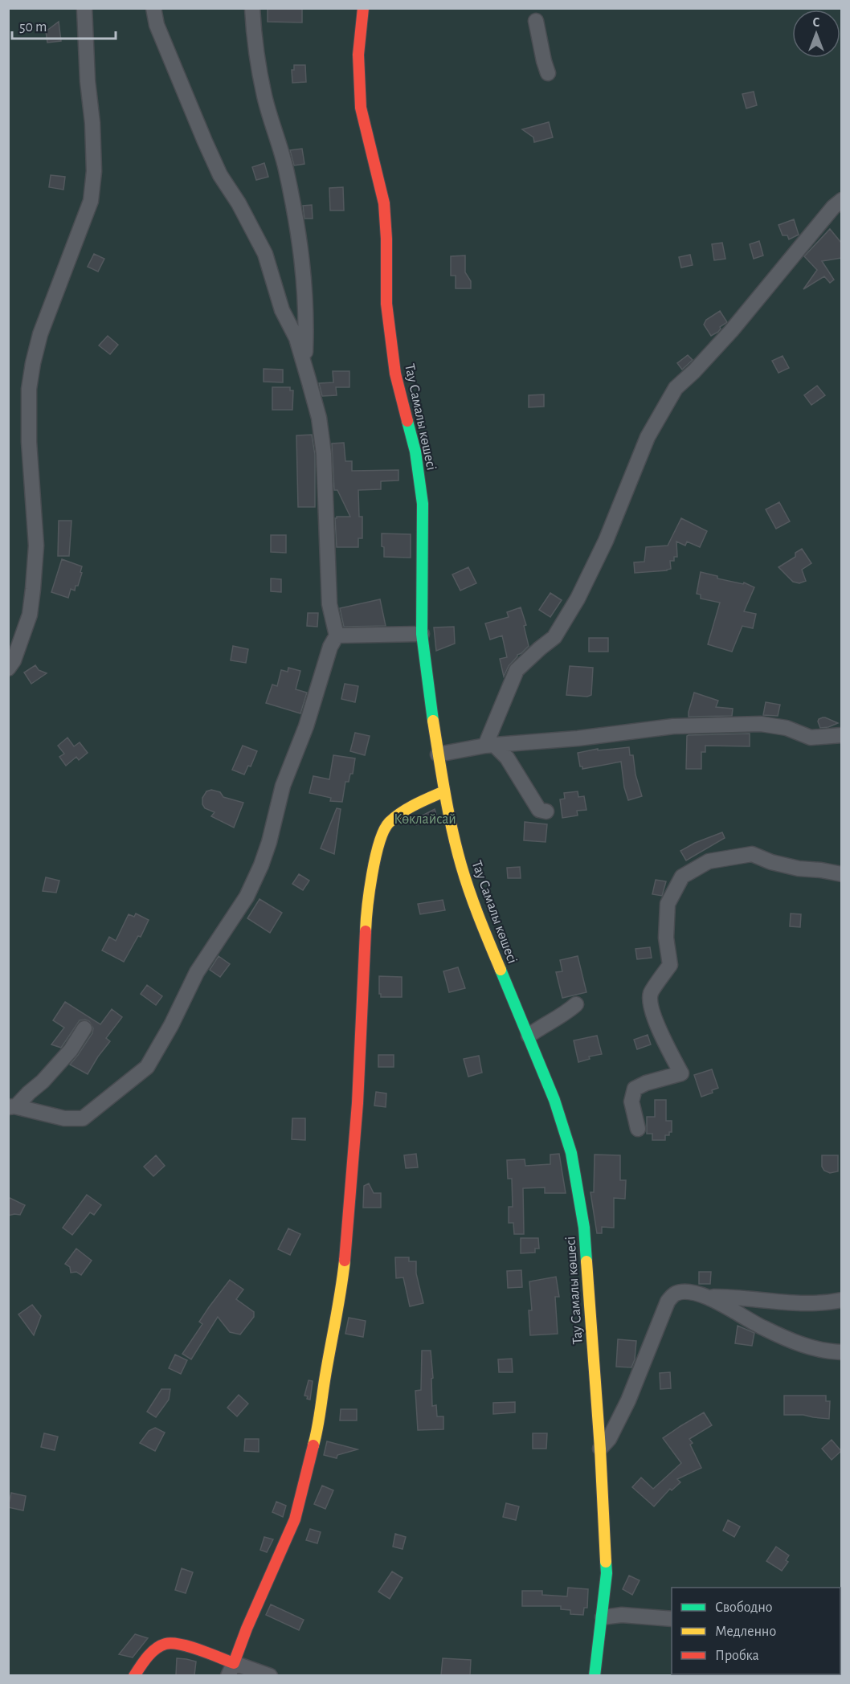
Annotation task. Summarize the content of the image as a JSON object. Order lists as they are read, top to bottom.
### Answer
{
  "streets": {
    "street": ["Тау Самалы көшесі"]
  },
  "parks": ["Көклайсай"],
  "legend": ["Свободно", "Медленно", "Пробка"],
  "scale_bar": "50 m",
  "north": "top"
}
